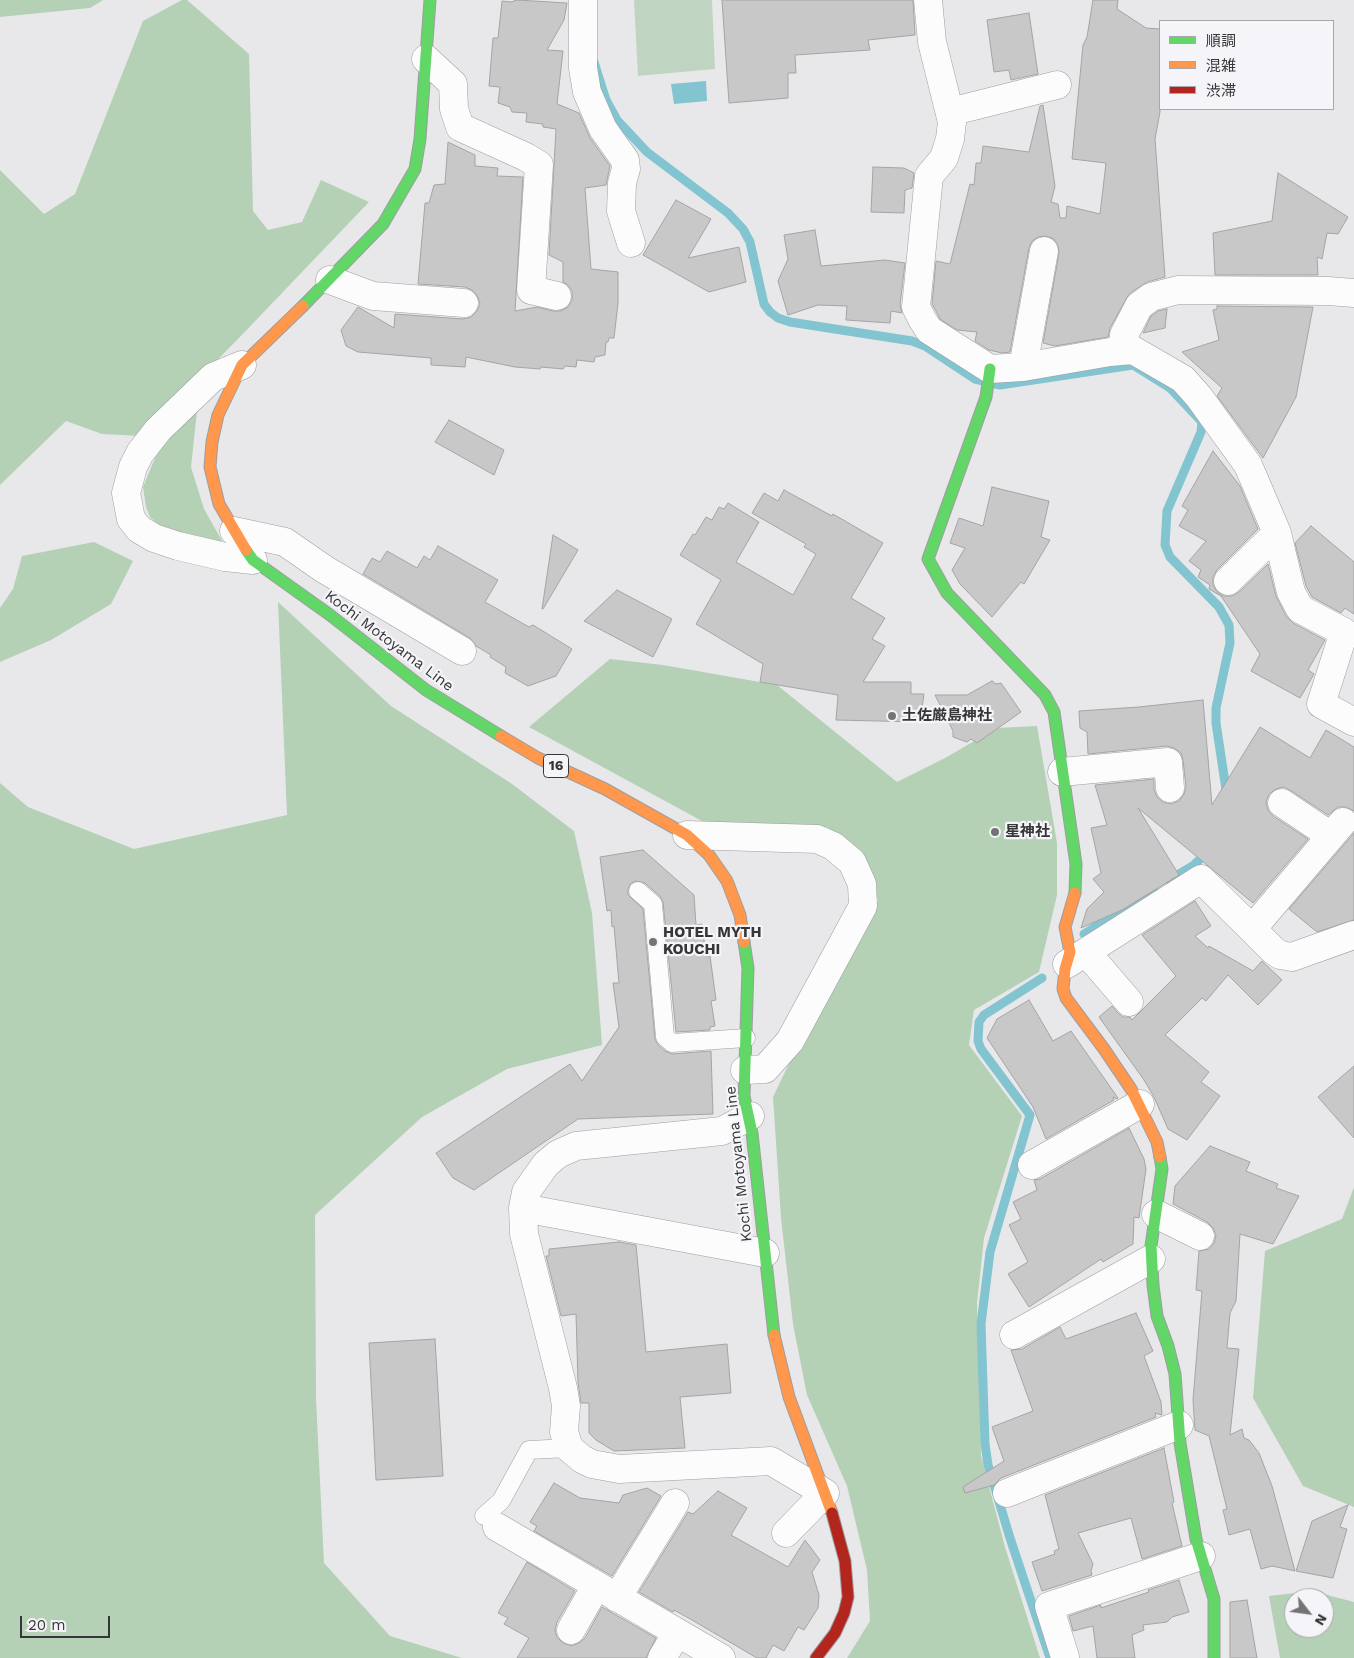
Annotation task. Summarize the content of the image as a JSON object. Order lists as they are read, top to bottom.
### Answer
{
  "streets": {
    "main road": ["Kochi Motoyama Line", "16"]
  },
  "places": ["土佐厳島神社", "星神社", "HOTEL MYTH KOUCHI"],
  "legend": ["順調", "混雑", "渋滞"],
  "scale_bar": "20 m",
  "north": "bottom right"
}
